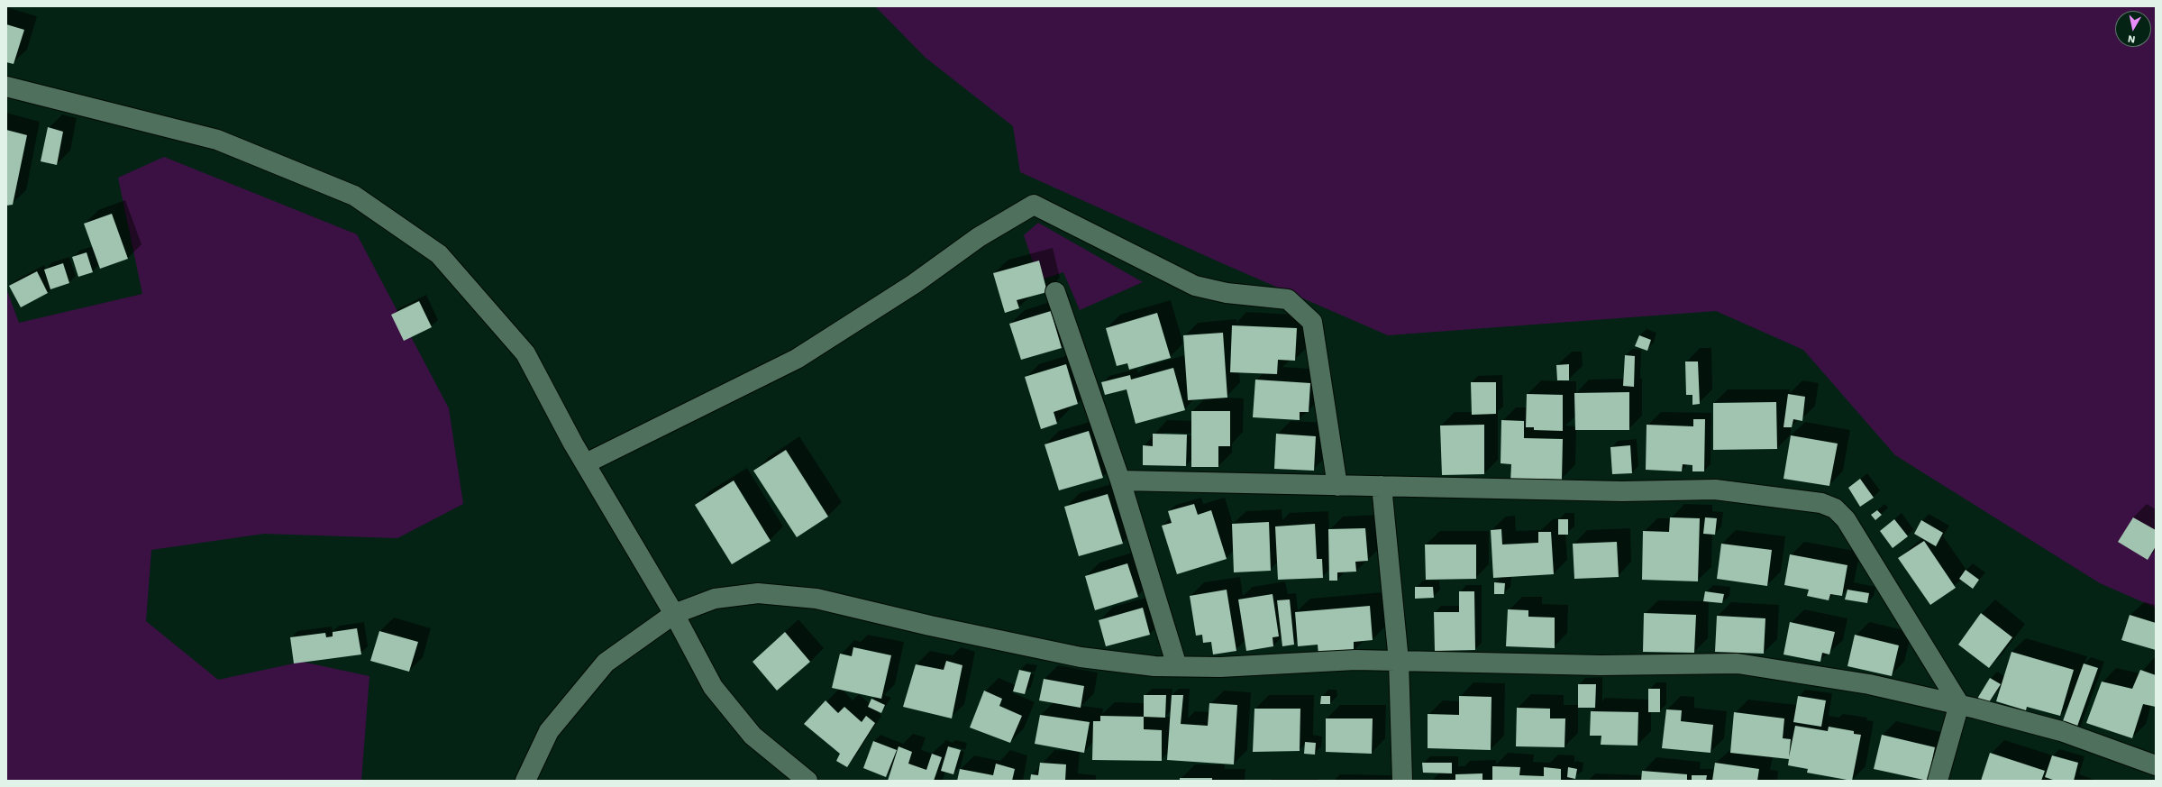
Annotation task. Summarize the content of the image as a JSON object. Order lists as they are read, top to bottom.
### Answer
{
  "north": "bottom"
}
